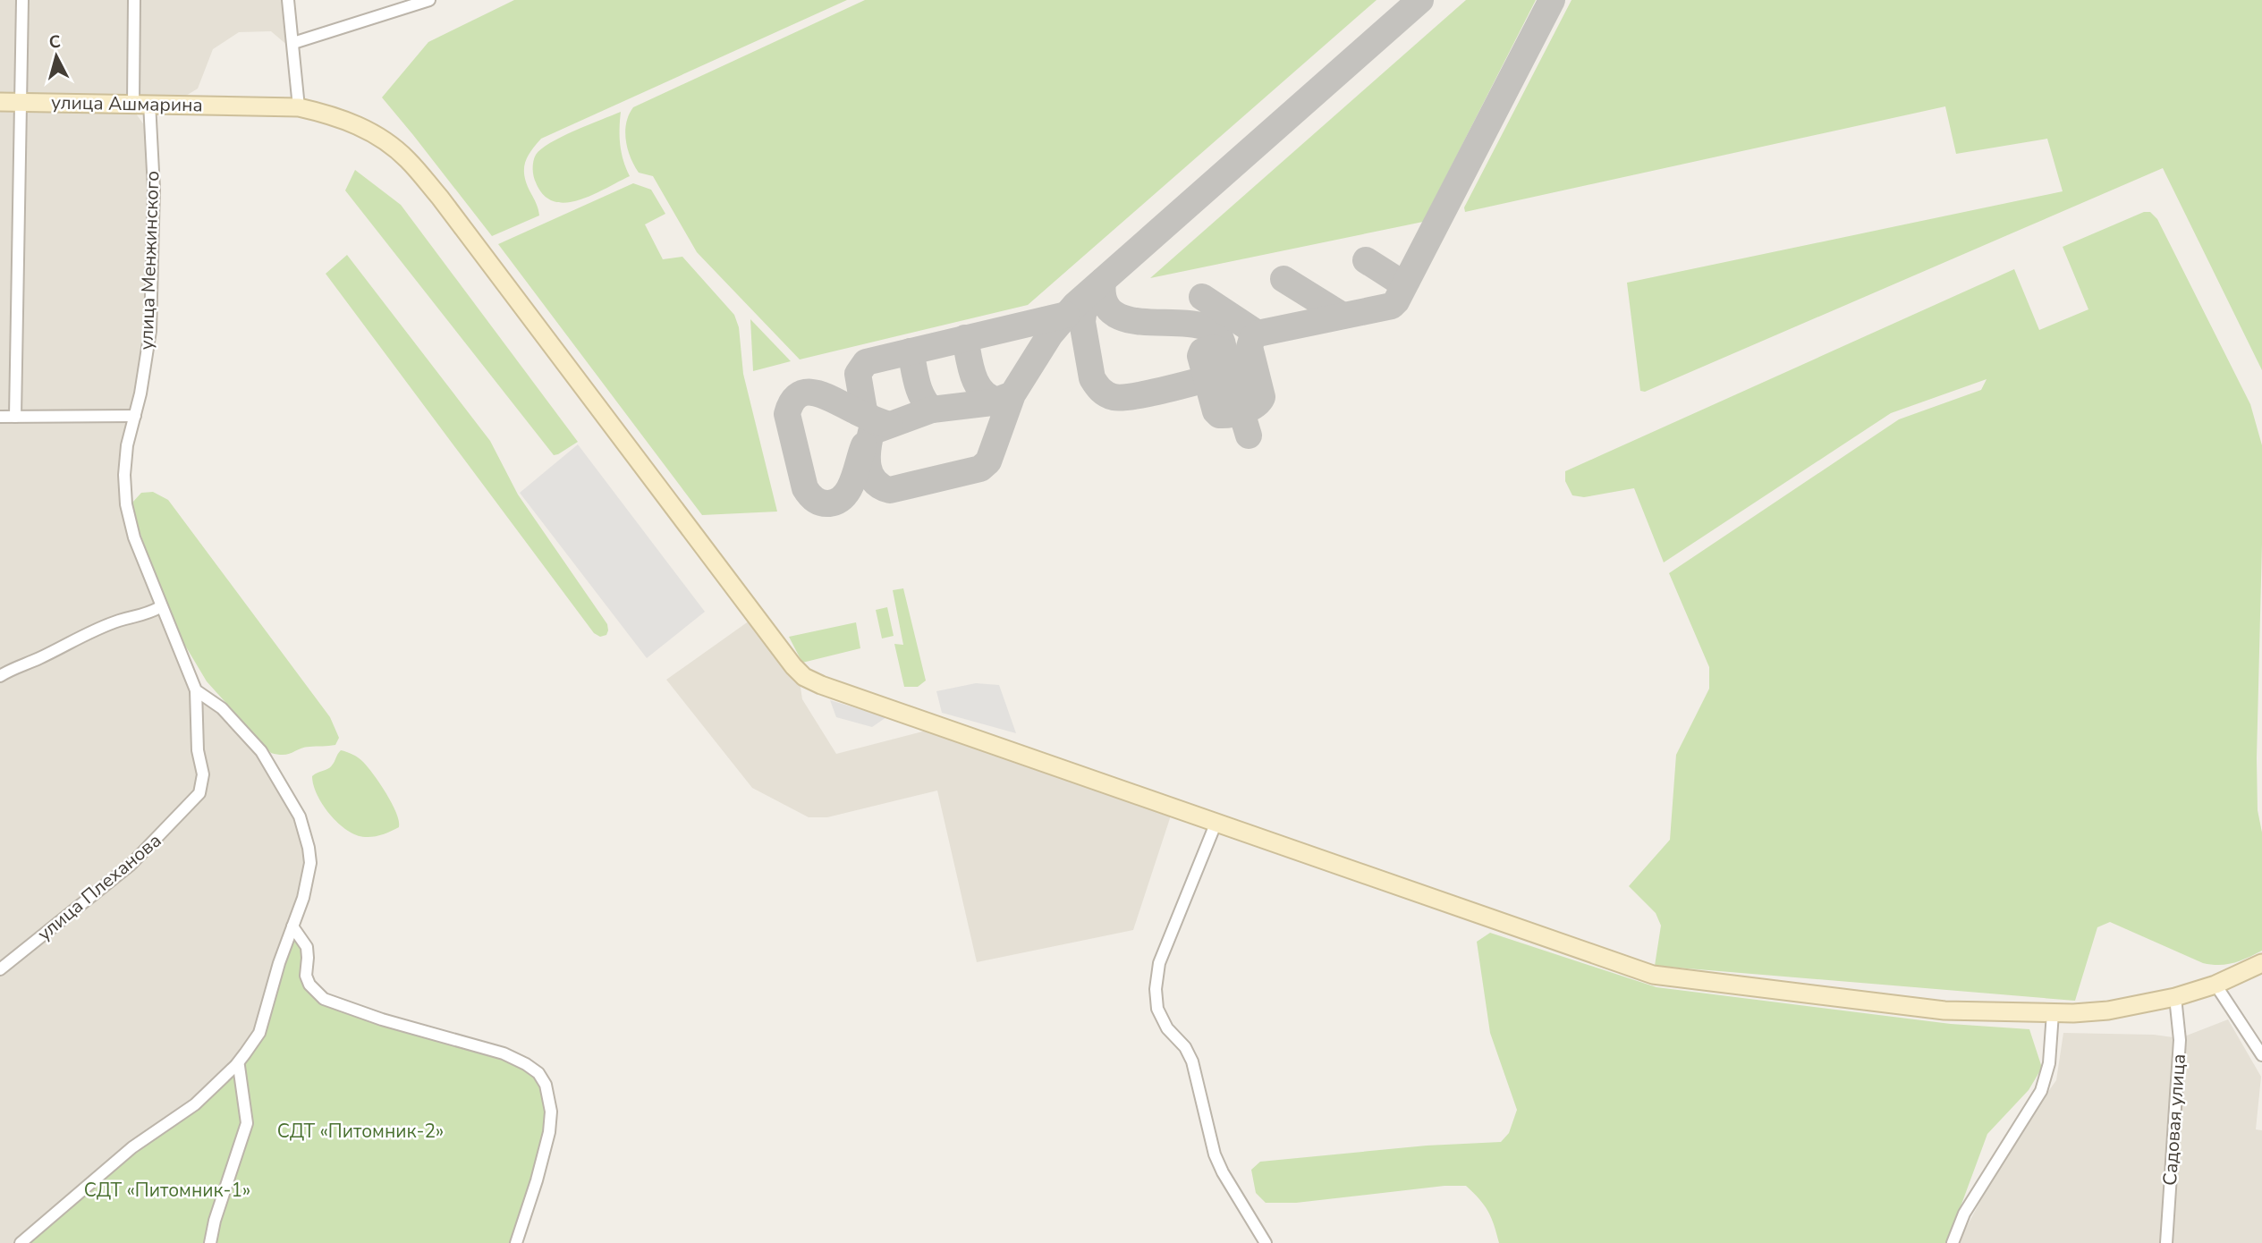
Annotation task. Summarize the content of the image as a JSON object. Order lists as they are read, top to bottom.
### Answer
{
  "streets": {
    "street": [
      "улица Ашмарина",
      "улица Менжинского",
      "улица Плеханова",
      "Садовая улица"
    ]
  },
  "crossings": [
    ["улица Ашмарина", "улица Менжинского"],
    ["улица Ашмарина", "Садовая улица"],
    ["улица Менжинского", "улица Плеханова"]
  ],
  "parks": ["СДТ «Питомник-2»", "СДТ «Питомник-1»"],
  "north": "top"
}
